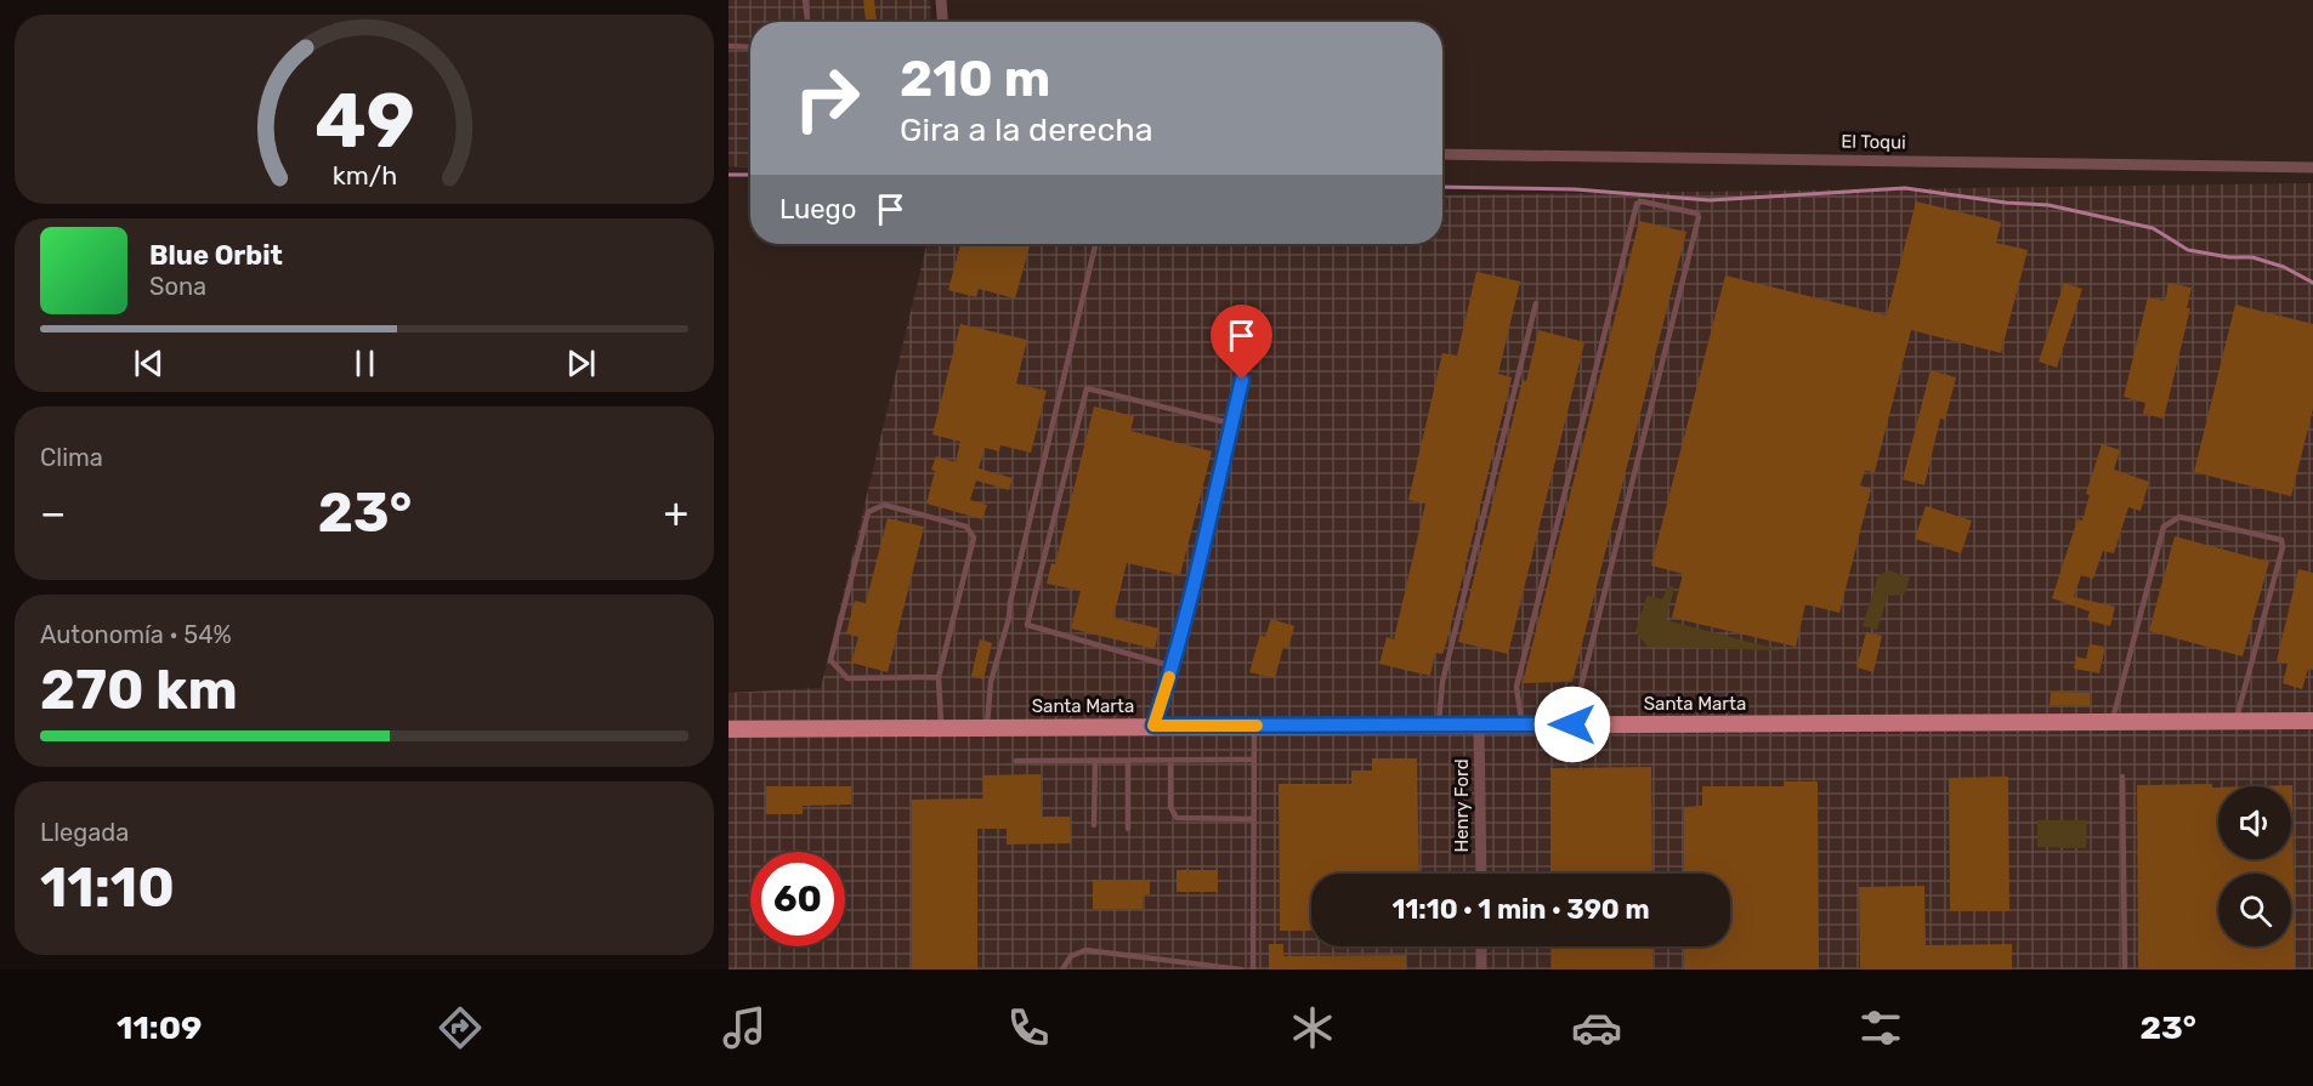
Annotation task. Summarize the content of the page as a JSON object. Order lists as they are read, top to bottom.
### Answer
{
  "streets": {
    "main road": ["Santa Marta"],
    "street": ["El Toqui", "Henry Ford"]
  },
  "crossings": [
    ["Santa Marta", "Henry Ford"]
  ],
  "page": {
    "turn": ["210 m", "Gira a la derecha"],
    "then": "Luego",
    "song": ["Blue Orbit", "Sona"],
    "tile": [
      "Clima",
      ["Autonomía · 54%", "270 km"],
      ["Llegada", "11:10"]
    ],
    "heat": ["−", "23°", "+"],
    "limit": "60",
    "trip": "11:10 · 1 min · 390 m",
    "tabs": ["11:09", "23°"],
    "gauge": ["49", "km/h"]
  }
}
